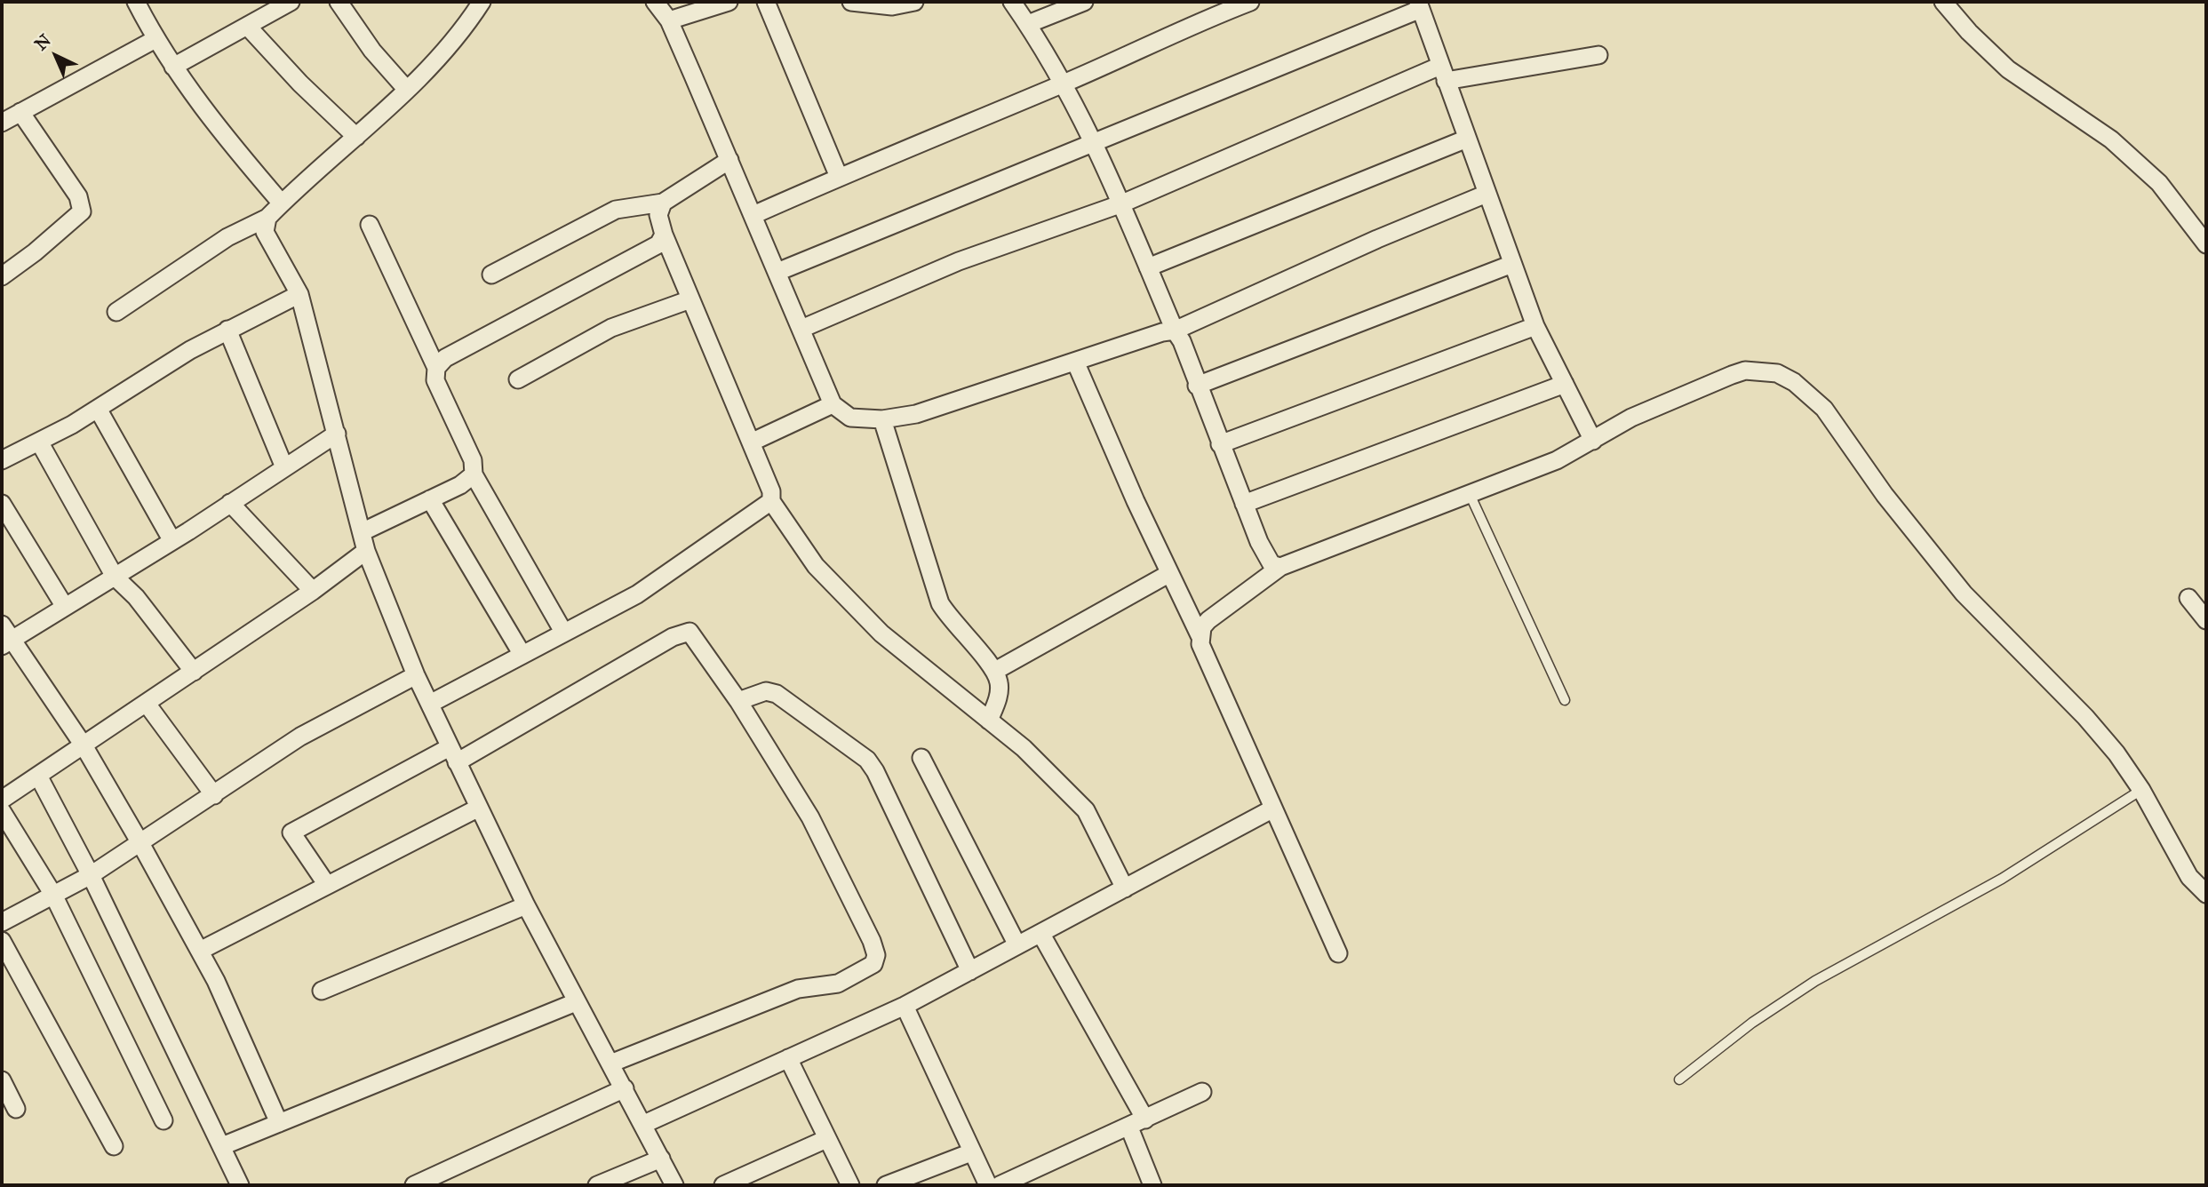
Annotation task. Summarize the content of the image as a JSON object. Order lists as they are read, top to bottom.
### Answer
{
  "north": "top left"
}
